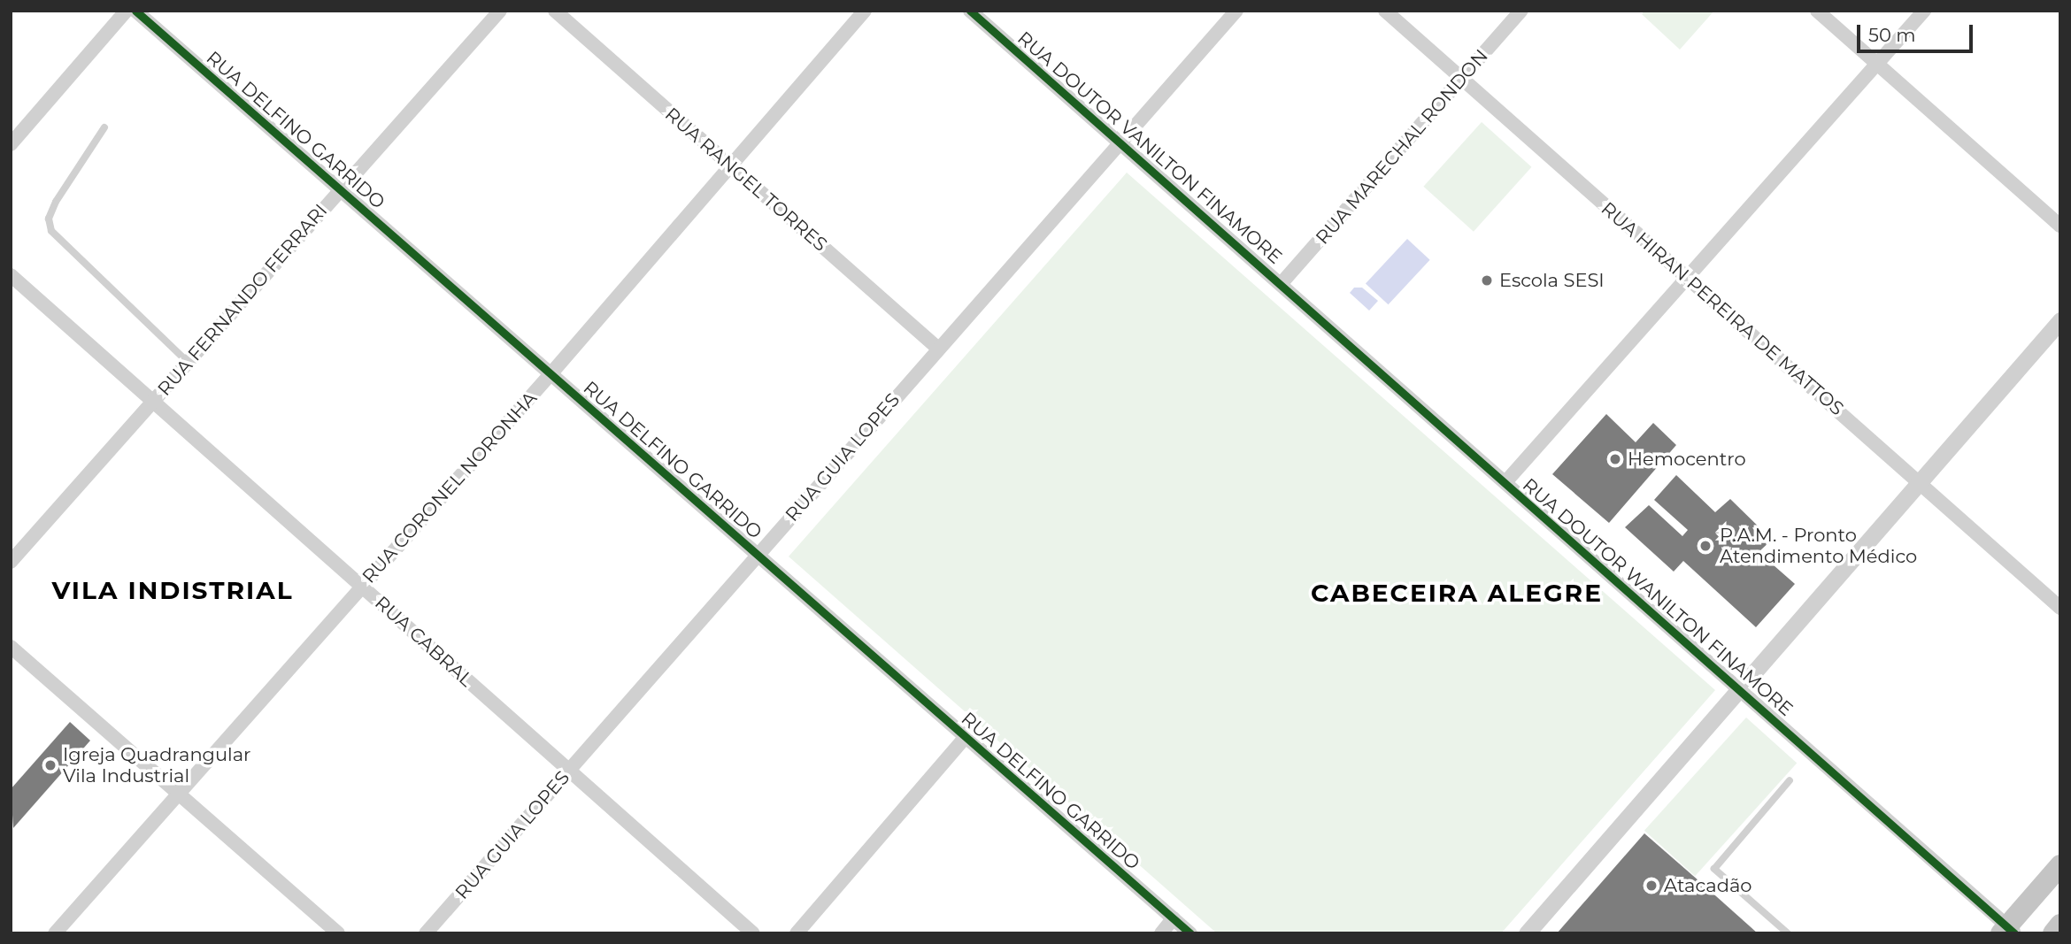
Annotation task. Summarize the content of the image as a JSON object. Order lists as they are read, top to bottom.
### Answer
{
  "streets": {
    "street": [
      "RUA DELFINO GARRIDO",
      "RUA MARECHAL RONDON",
      "RUA DOUTOR VANILTON FINAMORE",
      "RUA RANGEL TORRES",
      "RUA FERNANDO FERRARI",
      "RUA HIRAN PEREIRA DE MATTOS",
      "RUA GUIA LOPES",
      "RUA CORONEL NORONHA",
      "RUA DOUTOR WANILTON FINAMORE",
      "RUA CABRAL"
    ]
  },
  "crossings": [
    ["RUA DELFINO GARRIDO", "RUA FERNANDO FERRARI"],
    ["RUA DELFINO GARRIDO", "RUA GUIA LOPES"],
    ["RUA DELFINO GARRIDO", "RUA CORONEL NORONHA"],
    ["RUA MARECHAL RONDON", "RUA DOUTOR VANILTON FINAMORE"],
    ["RUA MARECHAL RONDON", "RUA HIRAN PEREIRA DE MATTOS"],
    ["RUA MARECHAL RONDON", "RUA DOUTOR WANILTON FINAMORE"],
    ["RUA DOUTOR VANILTON FINAMORE", "RUA GUIA LOPES"],
    ["RUA DOUTOR VANILTON FINAMORE", "RUA DOUTOR WANILTON FINAMORE"],
    ["RUA RANGEL TORRES", "RUA GUIA LOPES"],
    ["RUA RANGEL TORRES", "RUA CORONEL NORONHA"],
    ["RUA FERNANDO FERRARI", "RUA CABRAL"],
    ["RUA GUIA LOPES", "RUA CABRAL"],
    ["RUA CORONEL NORONHA", "RUA CABRAL"]
  ],
  "districts": ["VILA INDISTRIAL", "CABECEIRA ALEGRE"],
  "places": [
    "Escola SESI",
    "Hemocentro",
    "P.A.M. - Pronto Atendimento Médico",
    "Igreja Quadrangular Vila Industrial",
    "Atacadão"
  ],
  "scale_bar": "50 m"
}
